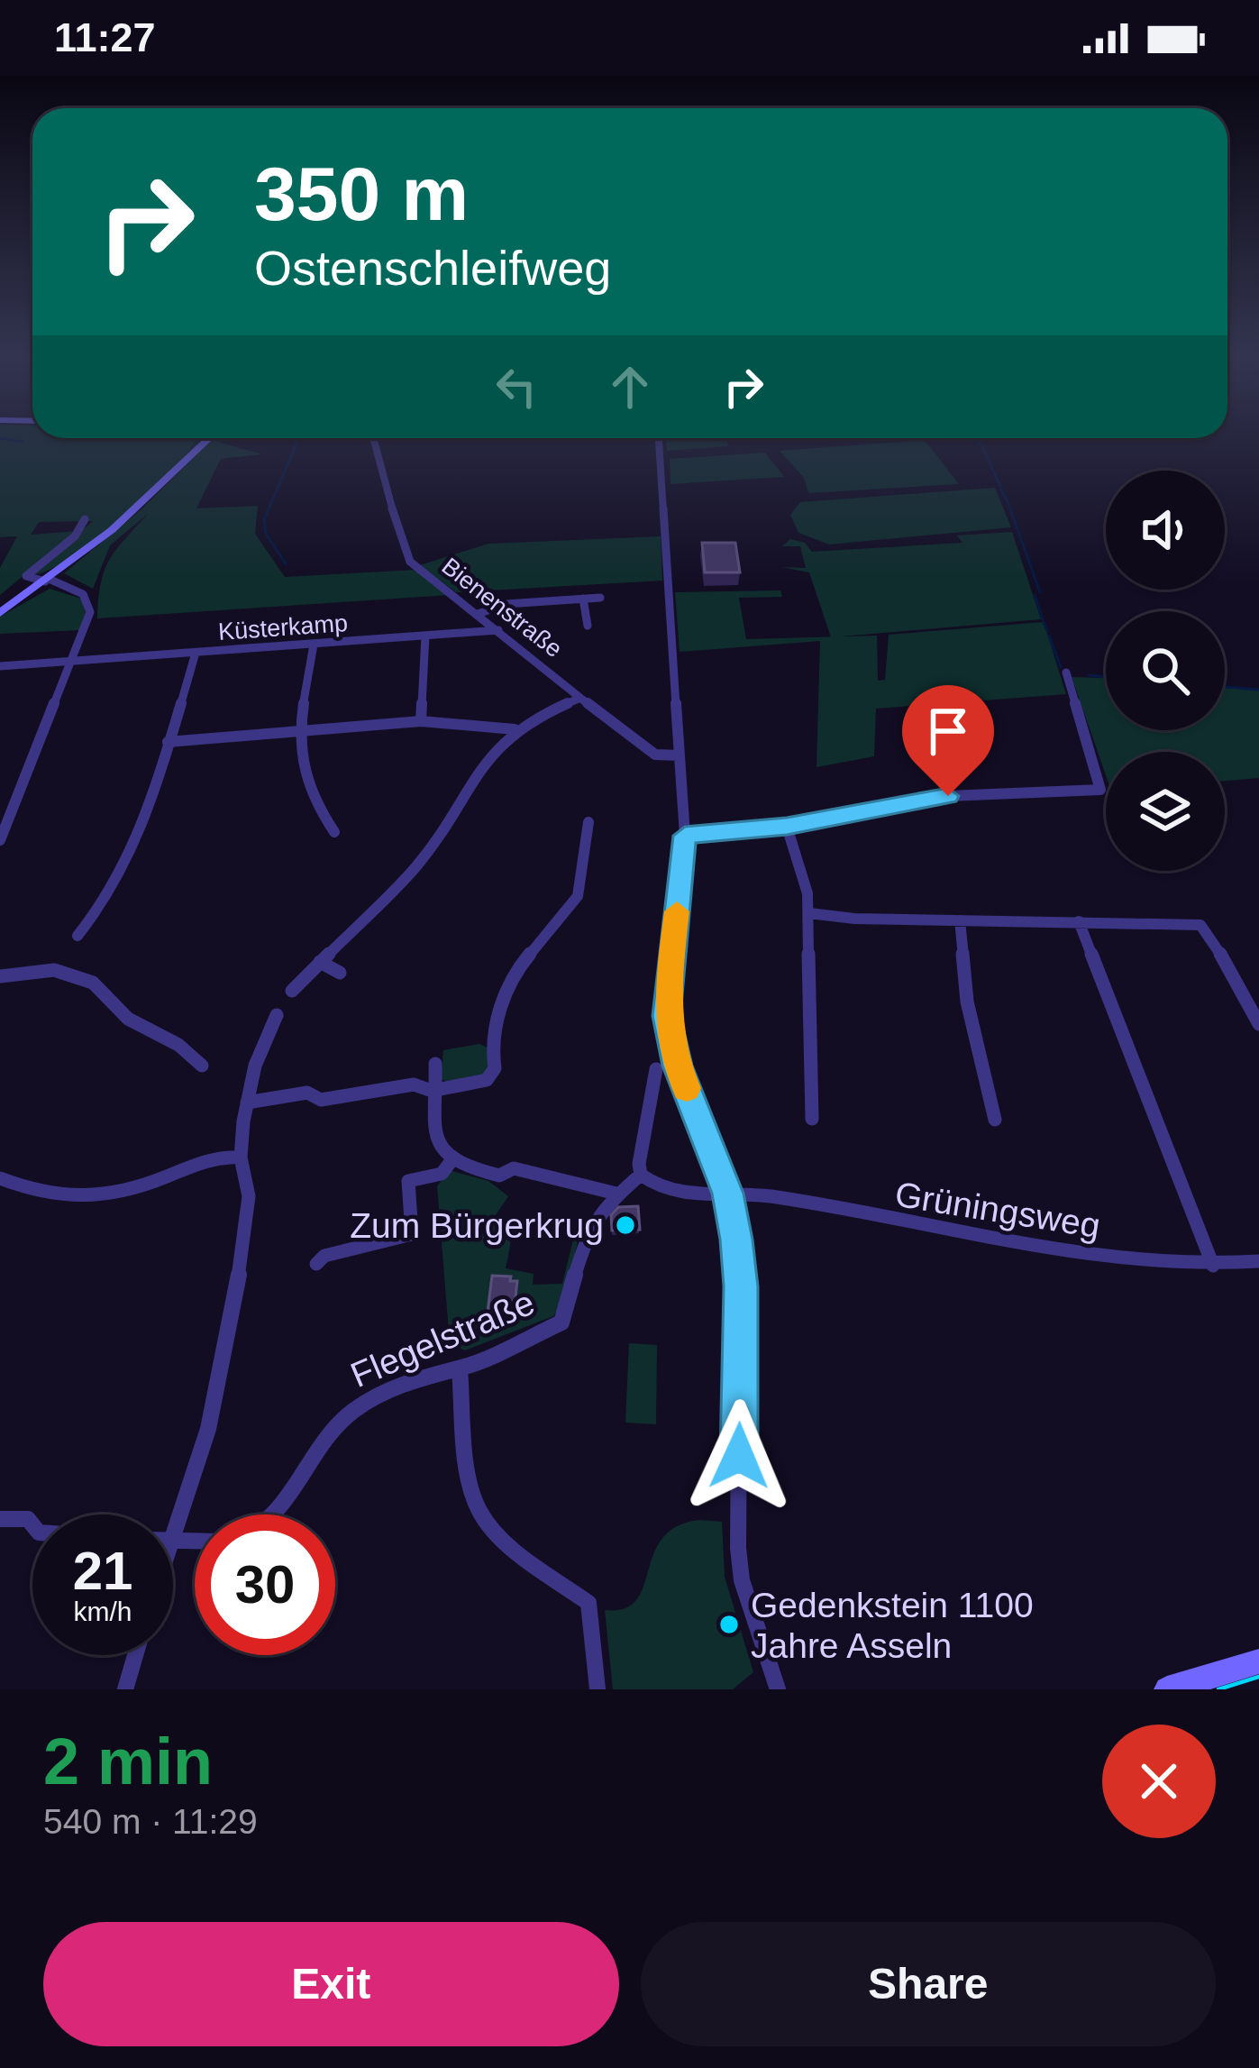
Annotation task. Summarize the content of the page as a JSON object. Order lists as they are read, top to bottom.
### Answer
{
  "streets": {
    "street": [
      "Bienenstraße",
      "Küsterkamp",
      "Grüningsweg",
      "Flegelstraße"
    ]
  },
  "crossings": [
    ["Bienenstraße", "Küsterkamp"],
    ["Grüningsweg", "Flegelstraße"]
  ],
  "places": ["Zum Bürgerkrug", "Gedenkstein 1100 Jahre Asseln"],
  "page": {
    "status": "11:27",
    "turn": ["350 m", "Ostenschleifweg"],
    "speed": "21 km/h",
    "limit": "30",
    "heading": ["2 min", "540 m · 11:29"],
    "buttons": ["Exit", "Share"]
  }
}
